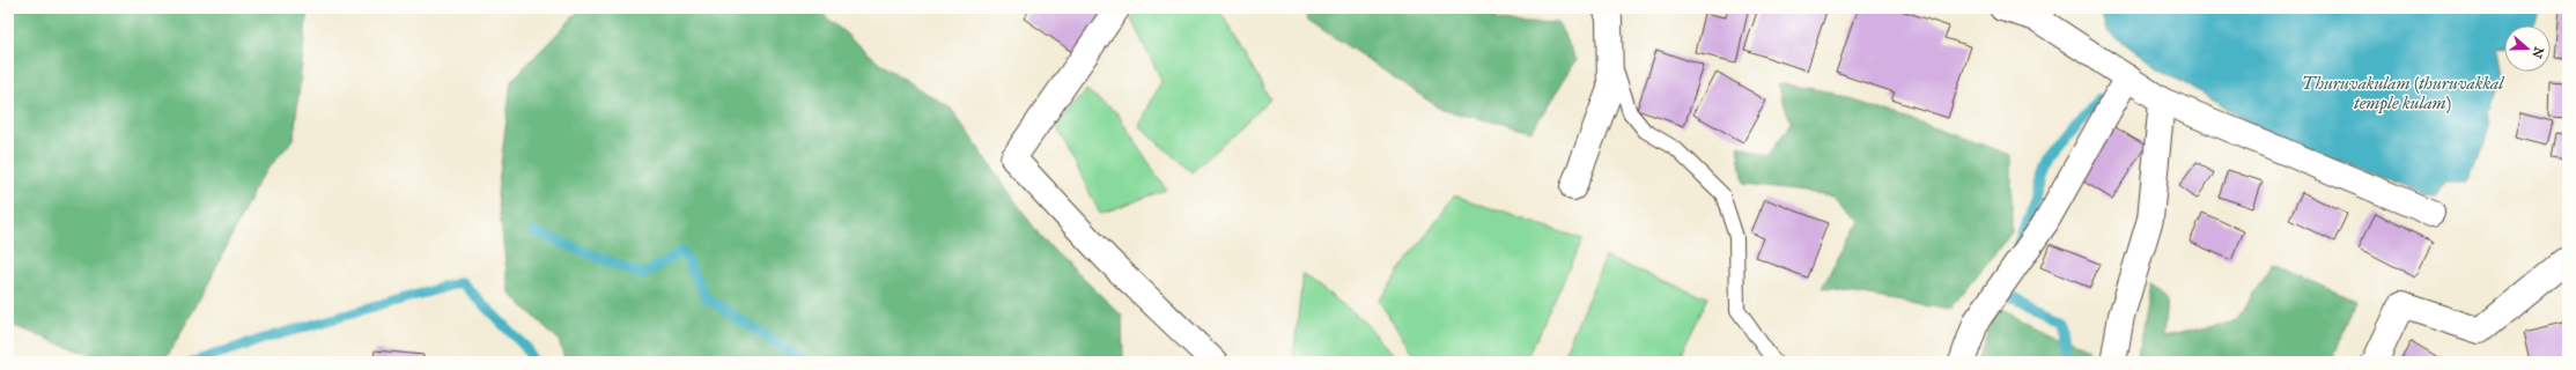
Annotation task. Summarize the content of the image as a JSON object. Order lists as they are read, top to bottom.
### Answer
{
  "water": ["Thuruvakulam (thuruvakkal temple kulam)"],
  "north": "right"
}
